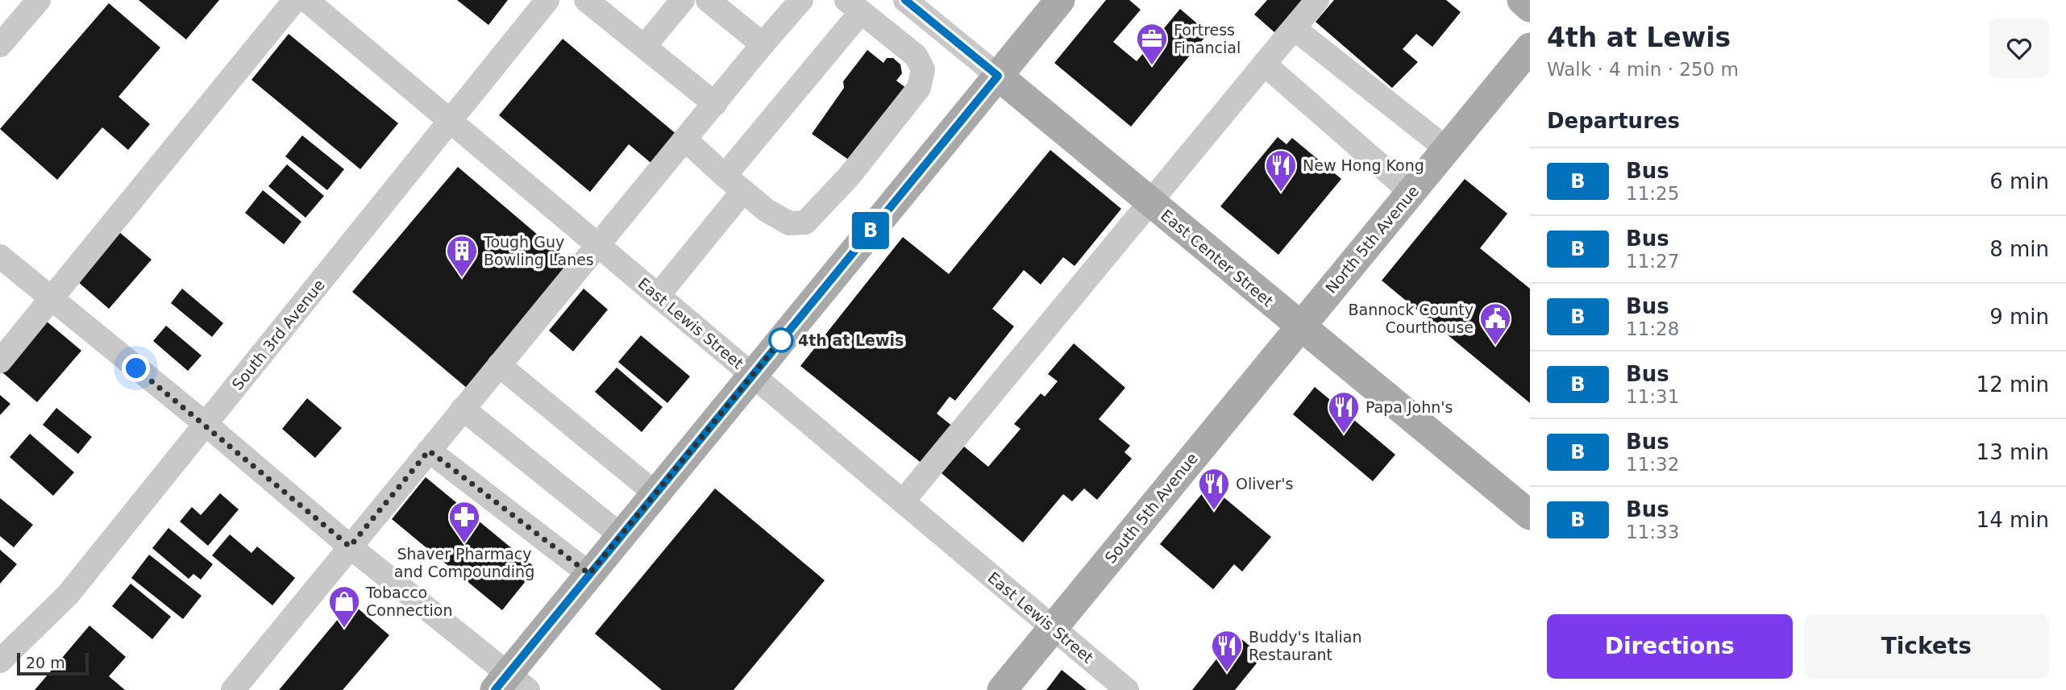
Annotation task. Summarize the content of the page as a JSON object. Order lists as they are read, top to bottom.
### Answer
{
  "streets": {
    "main road": ["North 5th Avenue", "East Center Street", "South 5th Avenue"],
    "street": ["East Lewis Street", "South 3rd Avenue"]
  },
  "crossings": [
    ["North 5th Avenue", "East Center Street"],
    ["North 5th Avenue", "South 5th Avenue"],
    ["East Center Street", "South 5th Avenue"],
    ["East Lewis Street", "South 3rd Avenue"],
    ["East Lewis Street", "South 5th Avenue"]
  ],
  "places": {
    "office": ["Fortress Financial"],
    "restaurant": [
      "New Hong Kong",
      "Papa John's",
      "Oliver's",
      "Buddy's Italian Restaurant"
    ],
    "building": ["Tough Guy Bowling Lanes"],
    "other": ["4th at Lewis"],
    "public building": ["Bannock County Courthouse"],
    "pharmacy": ["Shaver Pharmacy and Compounding"],
    "shop": ["Tobacco Connection"]
  },
  "lines": ["bus line B"],
  "scale_bar": "20 m",
  "page": {
    "on_map": "B",
    "heading": [
      ["4th at Lewis", "Walk · 4 min · 250 m"],
      "Departures"
    ],
    "list": [
      {
        "mark": "B",
        "name": "Bus",
        "note": "11:25",
        "value": "6 min"
      },
      {
        "mark": "B",
        "name": "Bus",
        "note": "11:27",
        "value": "8 min"
      },
      {
        "mark": "B",
        "name": "Bus",
        "note": "11:28",
        "value": "9 min"
      },
      {
        "mark": "B",
        "name": "Bus",
        "note": "11:31",
        "value": "12 min"
      },
      {
        "mark": "B",
        "name": "Bus",
        "note": "11:32",
        "value": "13 min"
      },
      {
        "mark": "B",
        "name": "Bus",
        "note": "11:33",
        "value": "14 min"
      }
    ],
    "buttons": ["Directions", "Tickets"],
    "scale": "20 m"
  }
}
